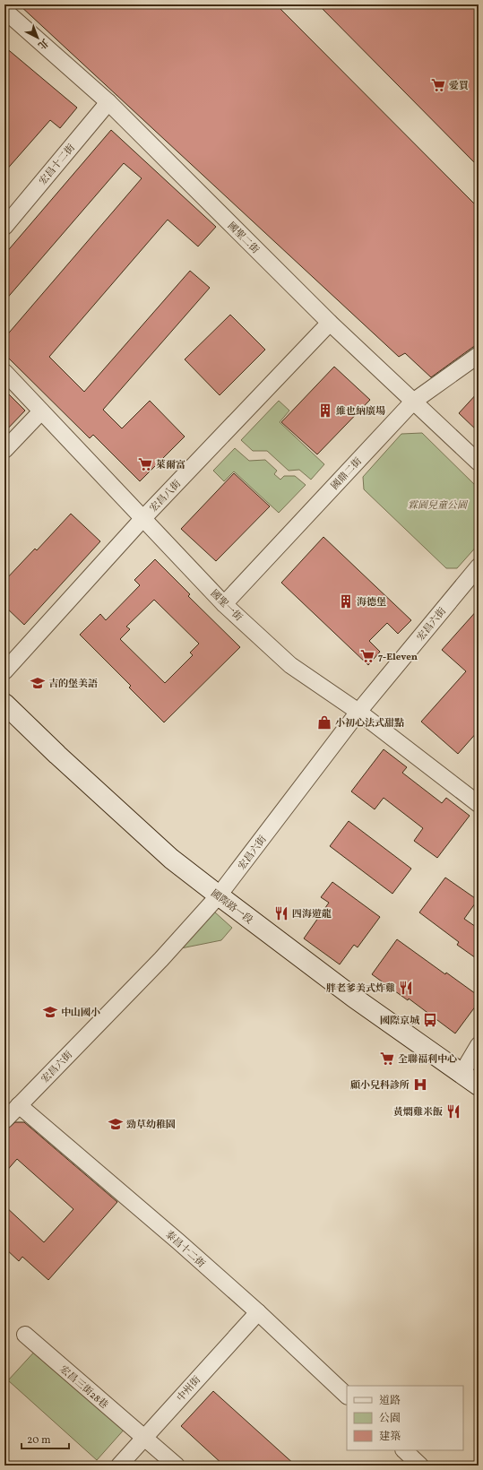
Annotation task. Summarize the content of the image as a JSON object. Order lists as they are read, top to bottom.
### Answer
{
  "streets": {
    "street": [
      "宏昌十二街",
      "國聖二街",
      "國鼎二街",
      "宏昌八街",
      "國聖一街",
      "宏昌六街",
      "國際路一段",
      "泰昌十二街",
      "宏昌三街28巷",
      "中州街"
    ]
  },
  "crossings": [
    ["宏昌十二街", "國聖二街"],
    ["國聖二街", "國鼎二街"],
    ["國聖二街", "宏昌八街"],
    ["國鼎二街", "國聖一街"],
    ["宏昌八街", "國聖一街"],
    ["國聖一街", "宏昌六街"],
    ["宏昌六街", "國際路一段"],
    ["宏昌六街", "泰昌十二街"],
    ["泰昌十二街", "中州街"],
    ["宏昌三街28巷", "中州街"]
  ],
  "parks": ["霖園兒童公園"],
  "places": {
    "supermarket": [
      "愛買",
      "萊爾富",
      "7-Eleven",
      "全聯福利中心"
    ],
    "building": ["維也納廣場", "海德堡"],
    "school or university": ["吉的堡美語", "中山國小", "勁草幼稚園"],
    "shop": ["小初心法式甜點"],
    "restaurant": ["四海遊龍", "胖老爹美式炸雞", "黃燜雞米飯"],
    "bus stop": ["國際京城"],
    "hospital": ["顧小兒科診所"]
  },
  "legend": ["道路", "公園", "建築"],
  "scale_bar": "20 m",
  "north": "bottom right"
}
